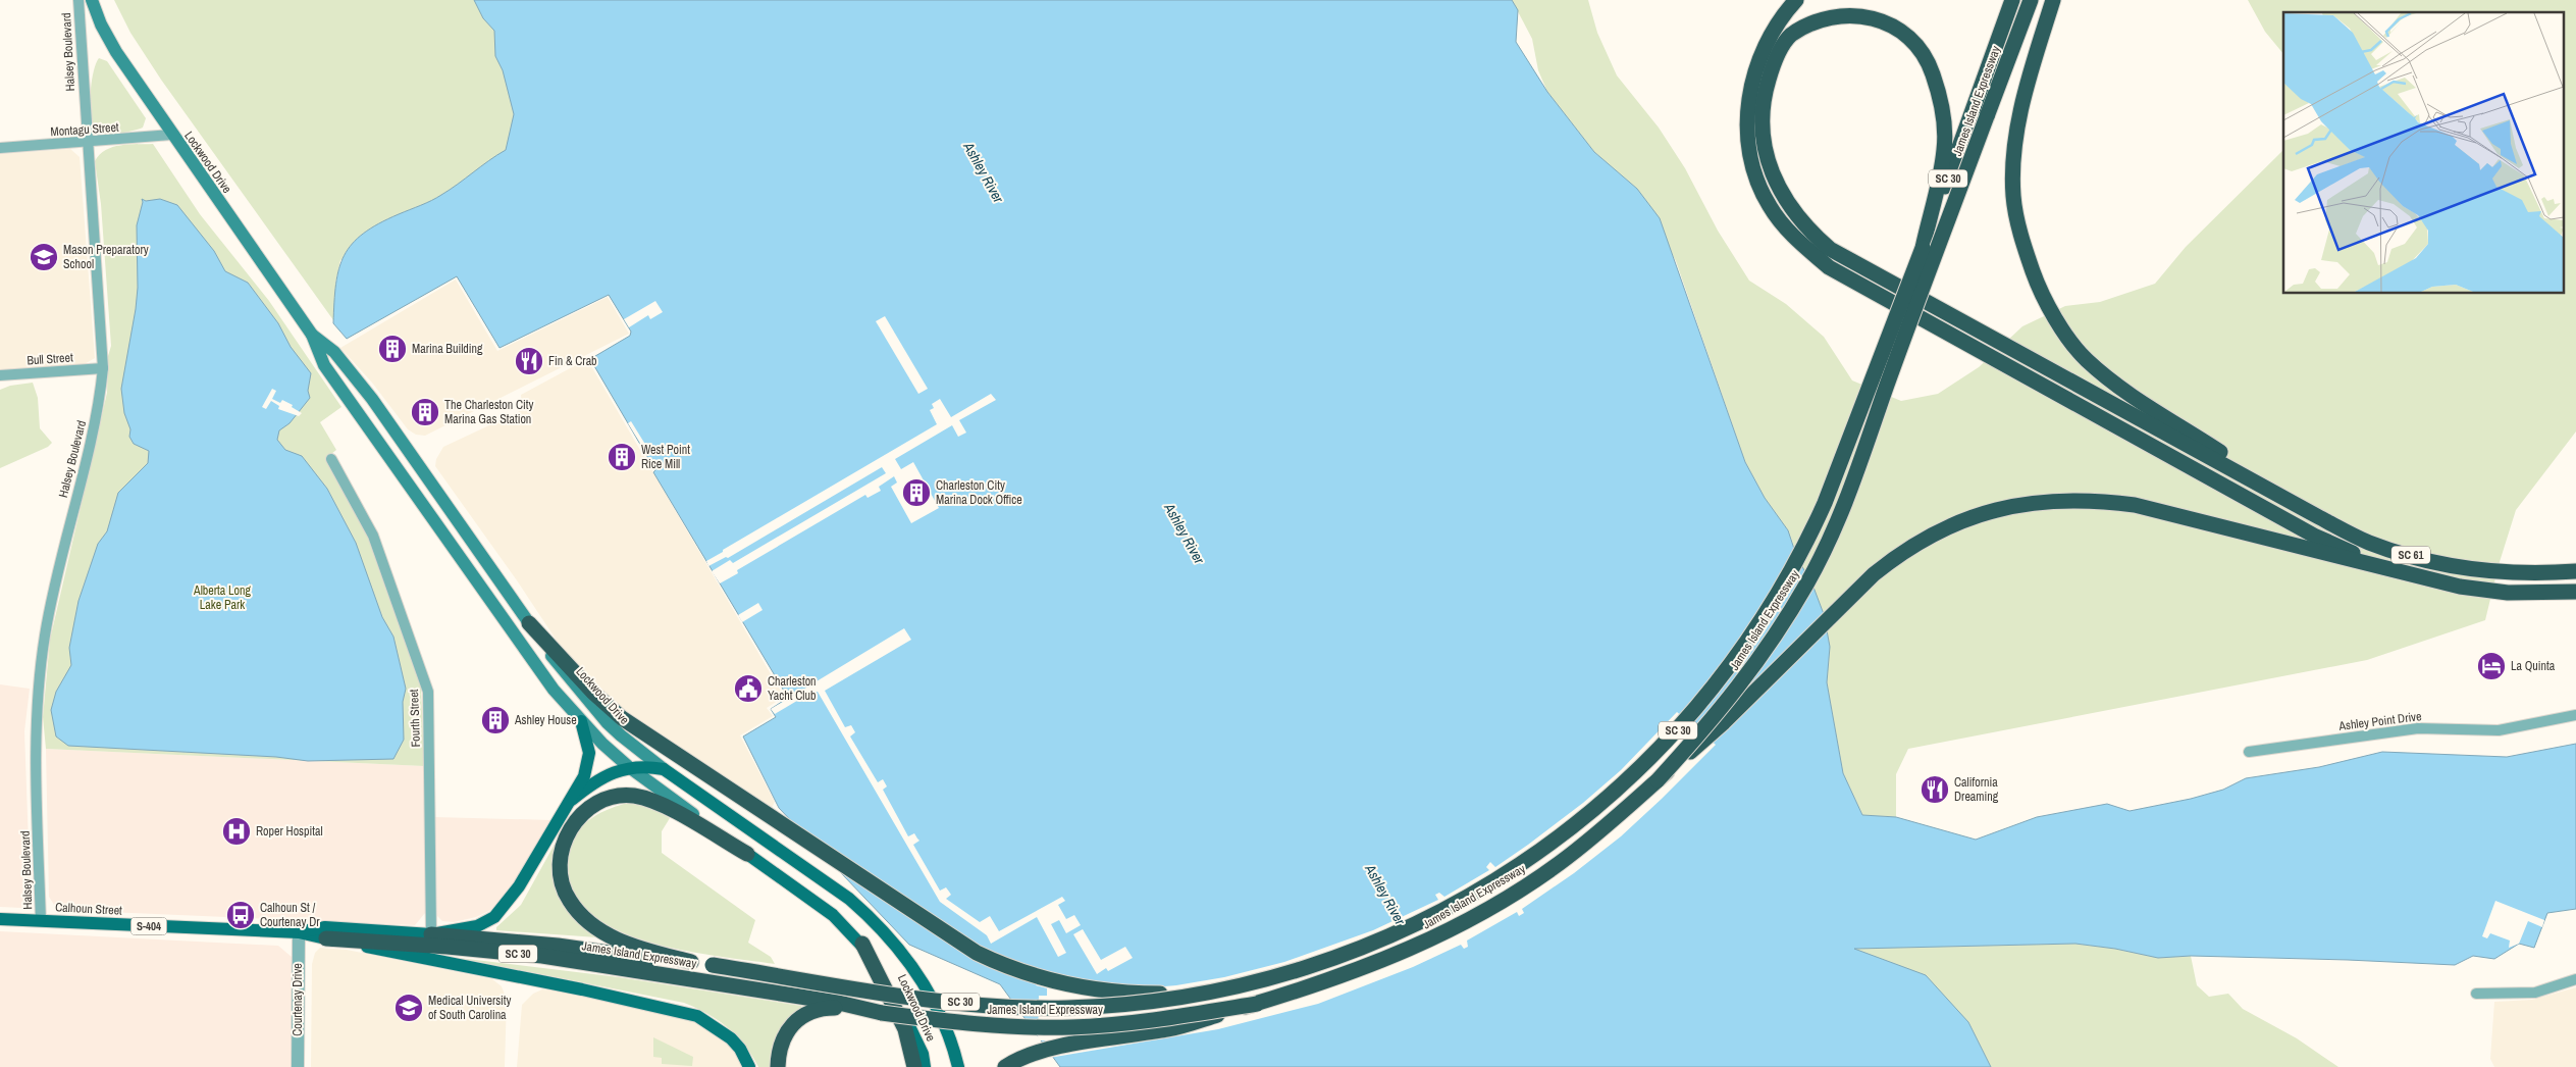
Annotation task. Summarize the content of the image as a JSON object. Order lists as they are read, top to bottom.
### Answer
{
  "streets": {
    "highway": ["James Island Expressway", "SC 30", "SC 61"],
    "main road": ["Lockwood Drive", "Calhoun Street", "S-404"],
    "street": [
      "Halsey Boulevard",
      "Montagu Street",
      "Bull Street",
      "Fourth Street",
      "Ashley Point Drive",
      "Courtenay Drive"
    ]
  },
  "crossings": [
    ["Halsey Boulevard", "Montagu Street"],
    ["Halsey Boulevard", "Bull Street"],
    ["Halsey Boulevard", "Calhoun Street"],
    ["James Island Expressway", "SC 30"],
    ["James Island Expressway", "Fourth Street"],
    ["James Island Expressway", "Calhoun Street"],
    ["Montagu Street", "Lockwood Drive"],
    ["Lockwood Drive", "SC 30"],
    ["Lockwood Drive", "Calhoun Street"],
    ["Fourth Street", "Calhoun Street"],
    ["Calhoun Street", "Courtenay Drive"]
  ],
  "water": ["Ashley River"],
  "parks": ["Alberta Long Lake Park"],
  "places": {
    "school or university": ["Mason Preparatory School", "Medical University of South Carolina"],
    "building": [
      "Marina Building",
      "The Charleston City Marina Gas Station",
      "West Point Rice Mill",
      "Charleston City Marina Dock Office",
      "Ashley House"
    ],
    "restaurant": ["Fin & Crab", "California Dreaming"],
    "hotel": ["La Quinta"],
    "public building": ["Charleston Yacht Club"],
    "hospital": ["Roper Hospital"],
    "bus stop": ["Calhoun St / Courtenay Dr"]
  }
}
